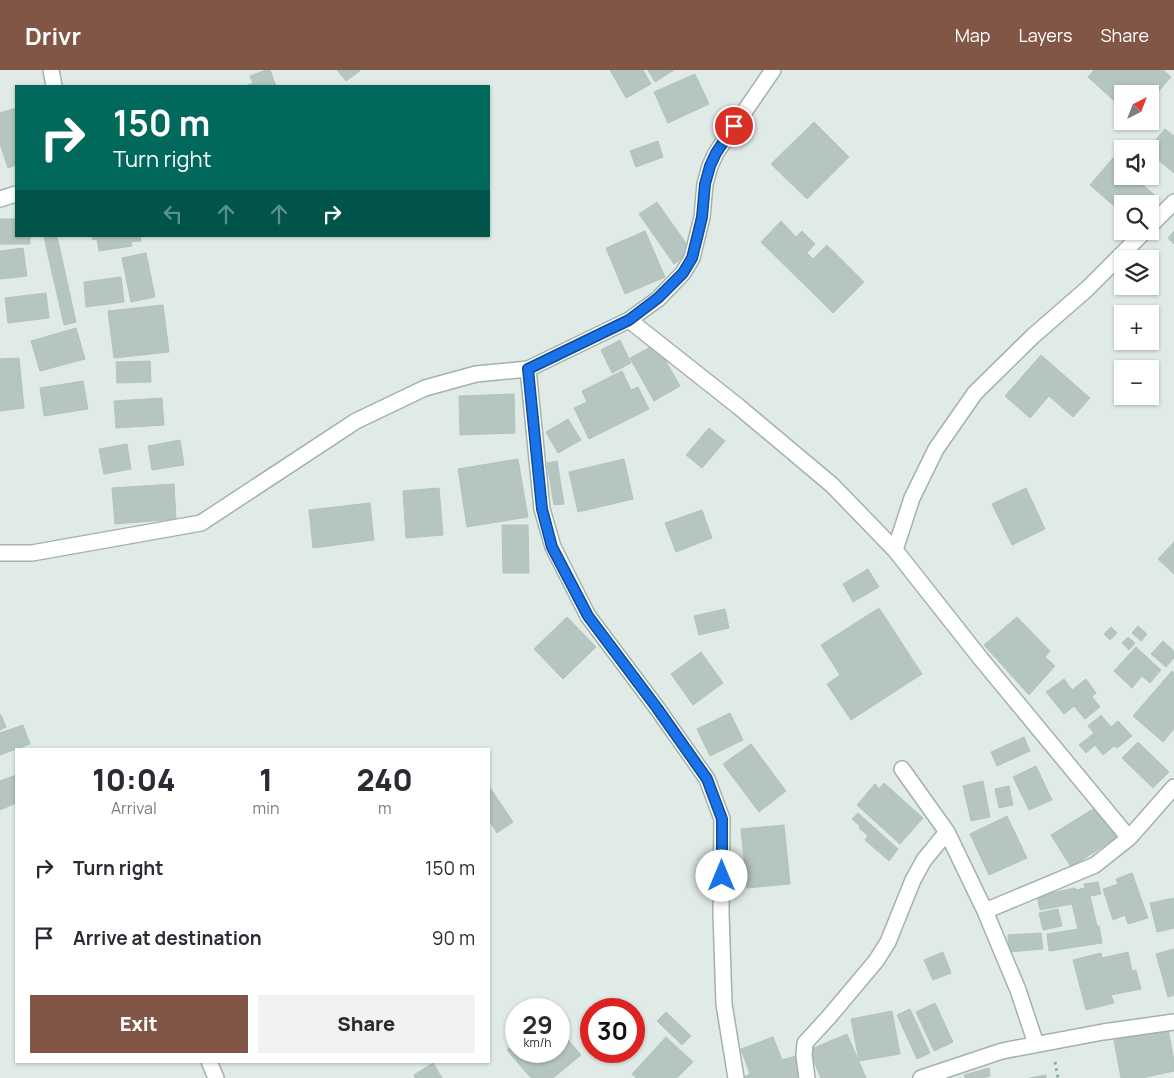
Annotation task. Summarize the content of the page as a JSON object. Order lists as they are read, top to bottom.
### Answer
{
  "north": "top right",
  "page": {
    "header": "Drivr",
    "nav": ["Map", "Layers", "Share"],
    "map_buttons": ["+", "−"],
    "turn": ["150 m", "Turn right"],
    "eta": [
      "10:04",
      "Arrival",
      "1",
      "min",
      "240",
      "m"
    ],
    "list": [
      {
        "name": "Turn right",
        "value": "150 m"
      },
      {
        "name": "Arrive at destination",
        "value": "90 m"
      }
    ],
    "buttons": ["Exit", "Share"],
    "speed": "29 km/h",
    "limit": "30"
  }
}
